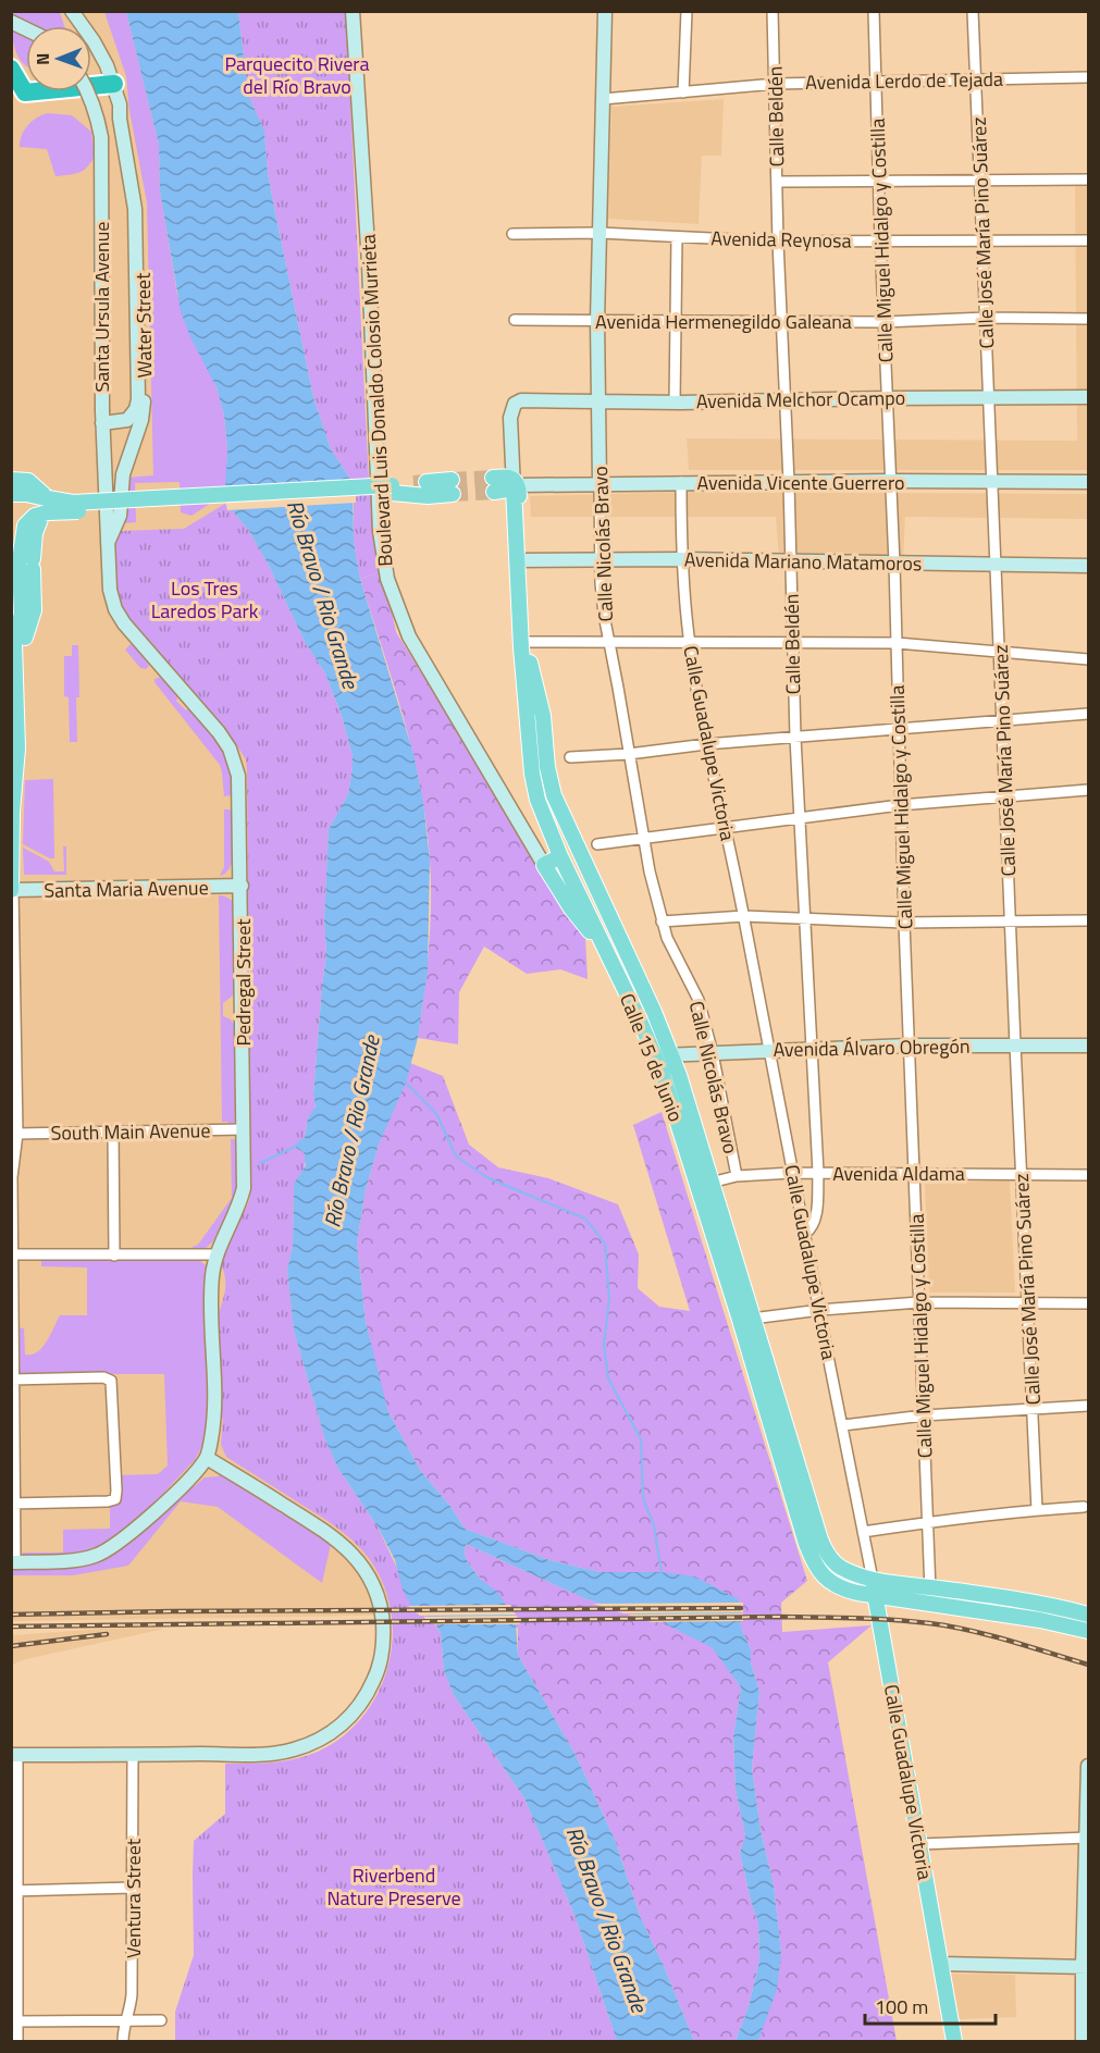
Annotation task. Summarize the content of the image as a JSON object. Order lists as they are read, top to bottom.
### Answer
{
  "streets": {
    "main road": [
      "Santa Ursula Avenue",
      "Water Street",
      "Avenida Melchor Ocampo",
      "Boulevard Luis Donaldo Colosio Murrieta",
      "Avenida Vicente Guerrero",
      "Calle Nicolás Bravo",
      "Avenida Mariano Matamoros",
      "Calle Guadalupe Victoria",
      "Santa Maria Avenue",
      "Pedregal Street",
      "Avenida Álvaro Obregón",
      "Calle 15 de Junio"
    ],
    "street": [
      "Avenida Lerdo de Tejada",
      "Calle Beldén",
      "Calle José María Pino Suárez",
      "Avenida Reynosa",
      "Calle Miguel Hidalgo y Costilla",
      "Avenida Hermenegildo Galeana",
      "South Main Avenue",
      "Avenida Aldama",
      "Ventura Street"
    ]
  },
  "crossings": [
    ["Avenida Lerdo de Tejada", "Calle Beldén"],
    ["Avenida Lerdo de Tejada", "Calle José María Pino Suárez"],
    ["Avenida Lerdo de Tejada", "Calle Miguel Hidalgo y Costilla"],
    ["Avenida Lerdo de Tejada", "Calle Nicolás Bravo"],
    ["Calle Beldén", "Avenida Reynosa"],
    ["Calle Beldén", "Avenida Hermenegildo Galeana"],
    ["Calle Beldén", "Avenida Melchor Ocampo"],
    ["Calle Beldén", "Avenida Vicente Guerrero"],
    ["Calle Beldén", "Avenida Mariano Matamoros"],
    ["Calle Beldén", "Calle Guadalupe Victoria"],
    ["Calle Beldén", "Avenida Álvaro Obregón"],
    ["Calle Beldén", "Avenida Aldama"],
    ["Calle José María Pino Suárez", "Avenida Reynosa"],
    ["Calle José María Pino Suárez", "Avenida Hermenegildo Galeana"],
    ["Calle José María Pino Suárez", "Avenida Melchor Ocampo"],
    ["Calle José María Pino Suárez", "Avenida Vicente Guerrero"],
    ["Calle José María Pino Suárez", "Avenida Mariano Matamoros"],
    ["Calle José María Pino Suárez", "Avenida Álvaro Obregón"],
    ["Calle José María Pino Suárez", "Avenida Aldama"],
    ["Avenida Reynosa", "Calle Miguel Hidalgo y Costilla"],
    ["Avenida Reynosa", "Calle Nicolás Bravo"],
    ["Calle Miguel Hidalgo y Costilla", "Avenida Hermenegildo Galeana"],
    ["Calle Miguel Hidalgo y Costilla", "Avenida Melchor Ocampo"],
    ["Calle Miguel Hidalgo y Costilla", "Avenida Vicente Guerrero"],
    ["Calle Miguel Hidalgo y Costilla", "Avenida Mariano Matamoros"],
    ["Calle Miguel Hidalgo y Costilla", "Avenida Álvaro Obregón"],
    ["Calle Miguel Hidalgo y Costilla", "Calle 15 de Junio"],
    ["Calle Miguel Hidalgo y Costilla", "Avenida Aldama"],
    ["Santa Ursula Avenue", "Water Street"],
    ["Santa Ursula Avenue", "Pedregal Street"],
    ["Avenida Hermenegildo Galeana", "Calle Nicolás Bravo"],
    ["Avenida Melchor Ocampo", "Calle Nicolás Bravo"],
    ["Avenida Melchor Ocampo", "Calle 15 de Junio"],
    ["Avenida Vicente Guerrero", "Calle Nicolás Bravo"],
    ["Avenida Vicente Guerrero", "Calle Guadalupe Victoria"],
    ["Avenida Vicente Guerrero", "Calle 15 de Junio"],
    ["Calle Nicolás Bravo", "Avenida Mariano Matamoros"],
    ["Calle Nicolás Bravo", "Avenida Álvaro Obregón"],
    ["Calle Nicolás Bravo", "Avenida Aldama"],
    ["Avenida Mariano Matamoros", "Calle Guadalupe Victoria"],
    ["Avenida Mariano Matamoros", "Calle 15 de Junio"],
    ["Calle Guadalupe Victoria", "Avenida Álvaro Obregón"],
    ["Calle Guadalupe Victoria", "Calle 15 de Junio"],
    ["Calle Guadalupe Victoria", "Avenida Aldama"],
    ["Santa Maria Avenue", "Pedregal Street"],
    ["Pedregal Street", "South Main Avenue"],
    ["Avenida Álvaro Obregón", "Calle 15 de Junio"],
    ["Calle 15 de Junio", "Avenida Aldama"]
  ],
  "water": ["Río Bravo / Rio Grande"],
  "parks": ["Parquecito Rivera del Río Bravo", "Los Tres Laredos Park", "Riverbend Nature Preserve"],
  "scale_bar": "100 m",
  "north": "left"
}
